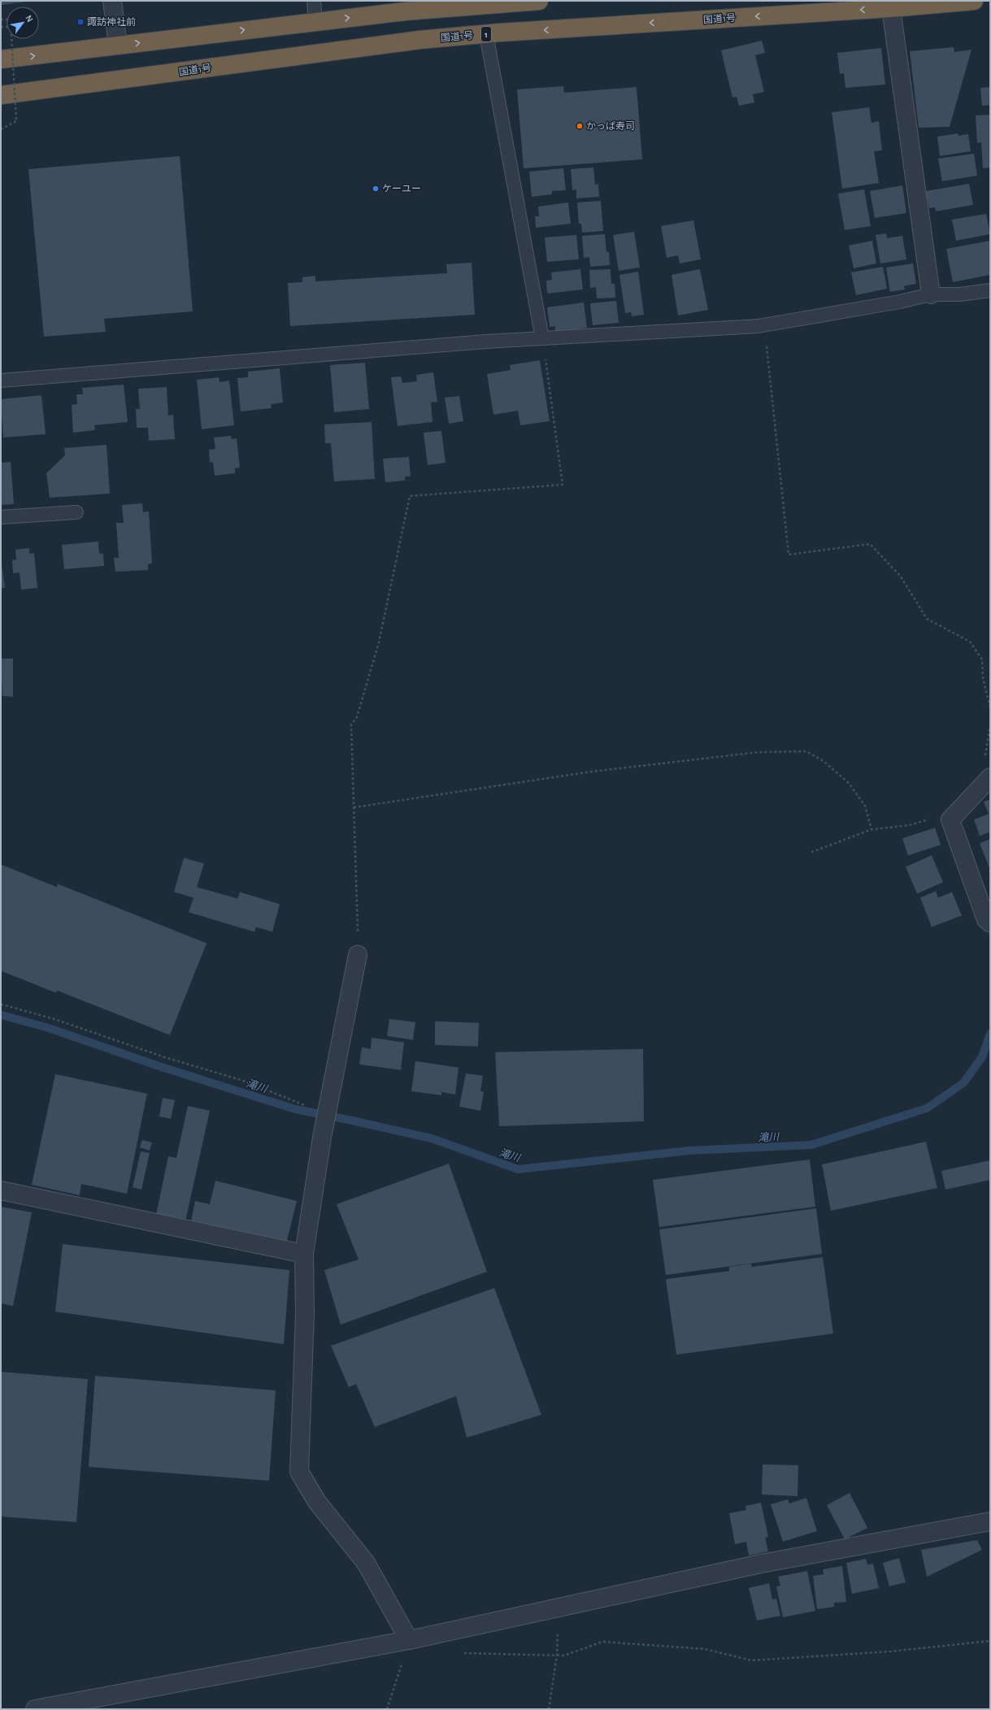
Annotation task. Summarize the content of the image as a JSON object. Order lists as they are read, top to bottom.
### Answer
{
  "streets": {
    "highway": ["国道1号", "1"]
  },
  "one_way": ["国道1号"],
  "water": ["滝川"],
  "places": {
    "transit": ["諏訪神社前"],
    "other": ["かっぱ寿司", "ケーユー"]
  },
  "north": "top right"
}
